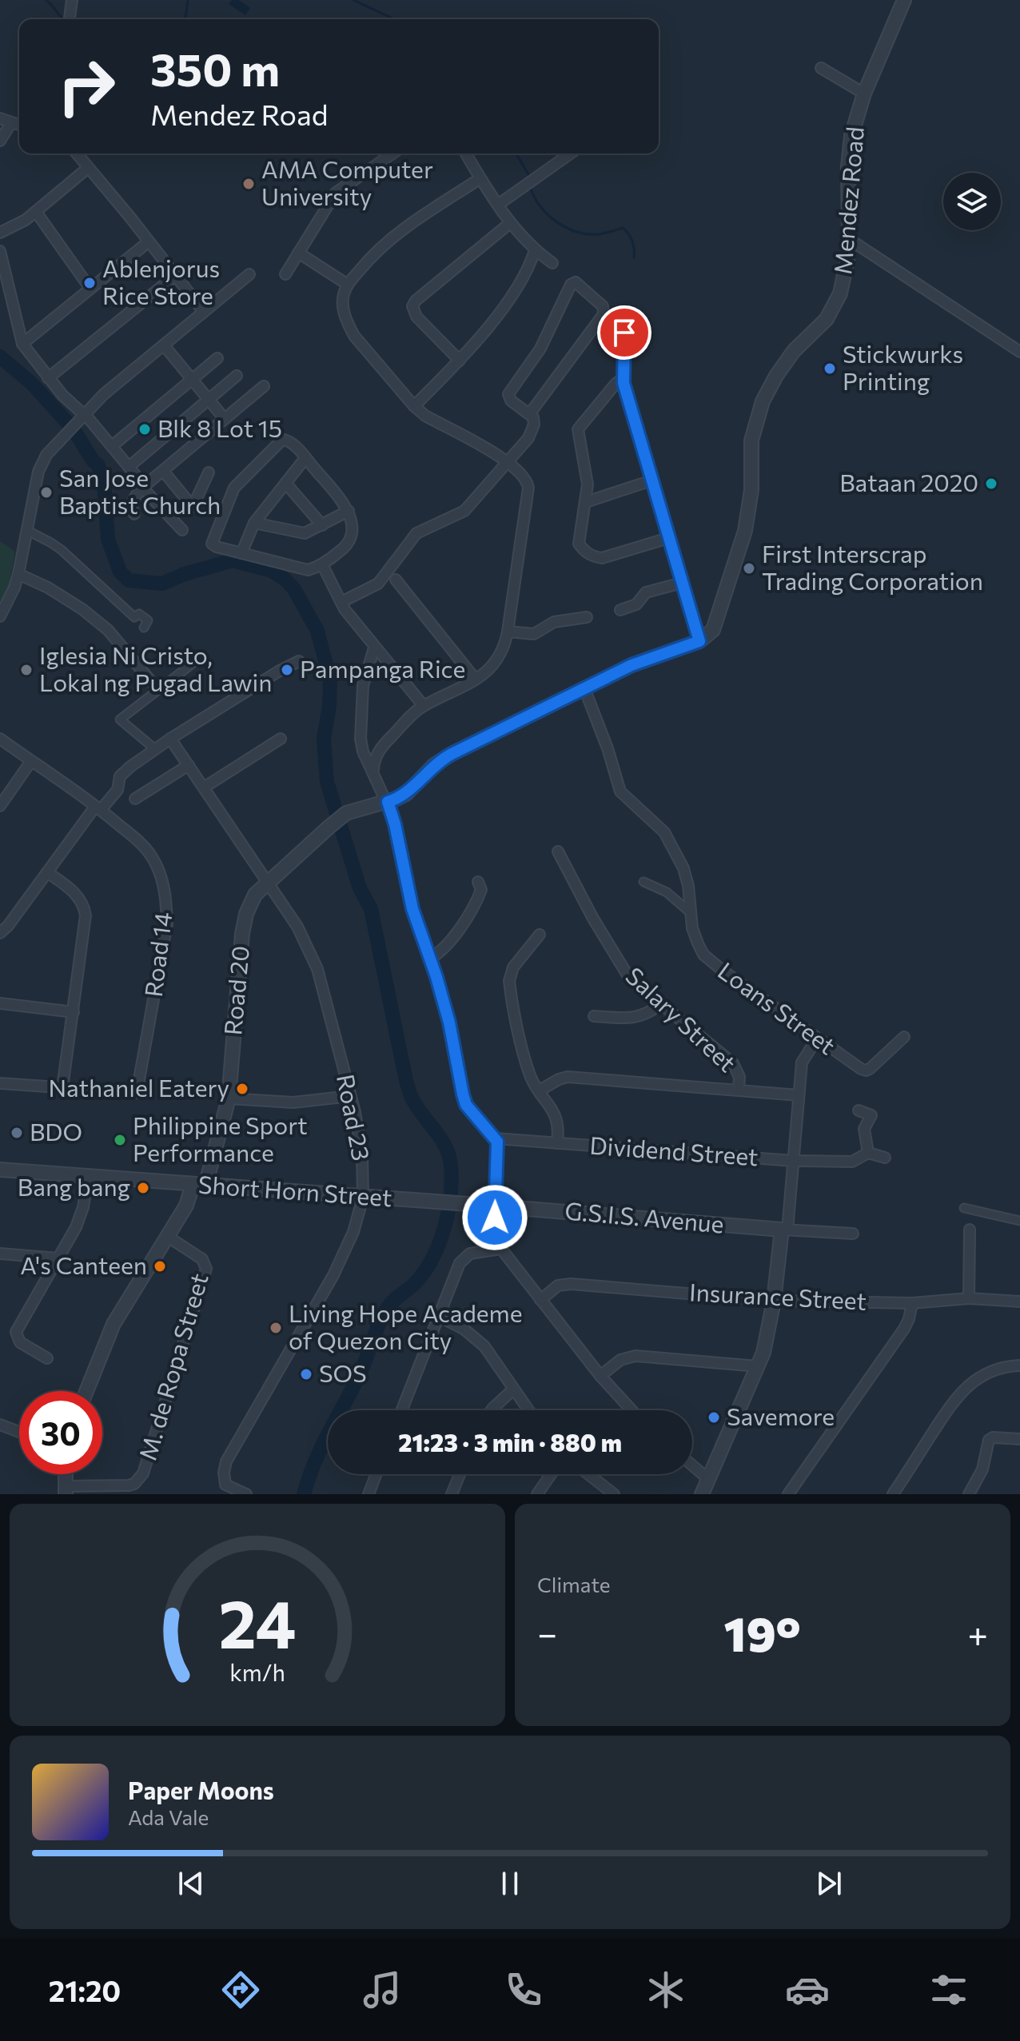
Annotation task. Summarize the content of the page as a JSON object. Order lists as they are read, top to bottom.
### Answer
{
  "streets": {
    "street": [
      "Mendez Road",
      "Road 14",
      "Road 20",
      "Loans Street",
      "Salary Street",
      "Road 23",
      "Dividend Street",
      "Short Horn Street",
      "G.S.I.S. Avenue",
      "Insurance Street",
      "M. de Ropa Street"
    ]
  },
  "crossings": [
    ["Road 20", "Road 23"],
    ["Road 20", "Short Horn Street"],
    ["Road 20", "M. de Ropa Street"],
    ["Road 23", "Short Horn Street"],
    ["Short Horn Street", "G.S.I.S. Avenue"]
  ],
  "places": [
    "AMA Computer University",
    "Ablenjorus Rice Store",
    "Stickwurks Printing",
    "Blk 8 Lot 15",
    "Bataan 2020",
    "San Jose Baptist Church",
    "First Interscrap Trading Corporation",
    "Iglesia Ni Cristo, Lokal ng Pugad Lawin",
    "Pampanga Rice",
    "Nathaniel Eatery",
    "BDO",
    "Philippine Sport Performance",
    "Bang bang",
    "A's Canteen",
    "Living Hope Academe of Quezon City",
    "SOS",
    "Savemore"
  ],
  "page": {
    "turn": ["350 m", "Mendez Road"],
    "limit": "30",
    "trip": "21:23 · 3 min · 880 m",
    "tile": "Climate",
    "heat": ["−", "19°", "+"],
    "song": ["Paper Moons", "Ada Vale"],
    "tabs": "21:20",
    "gauge": ["24", "km/h"]
  }
}
